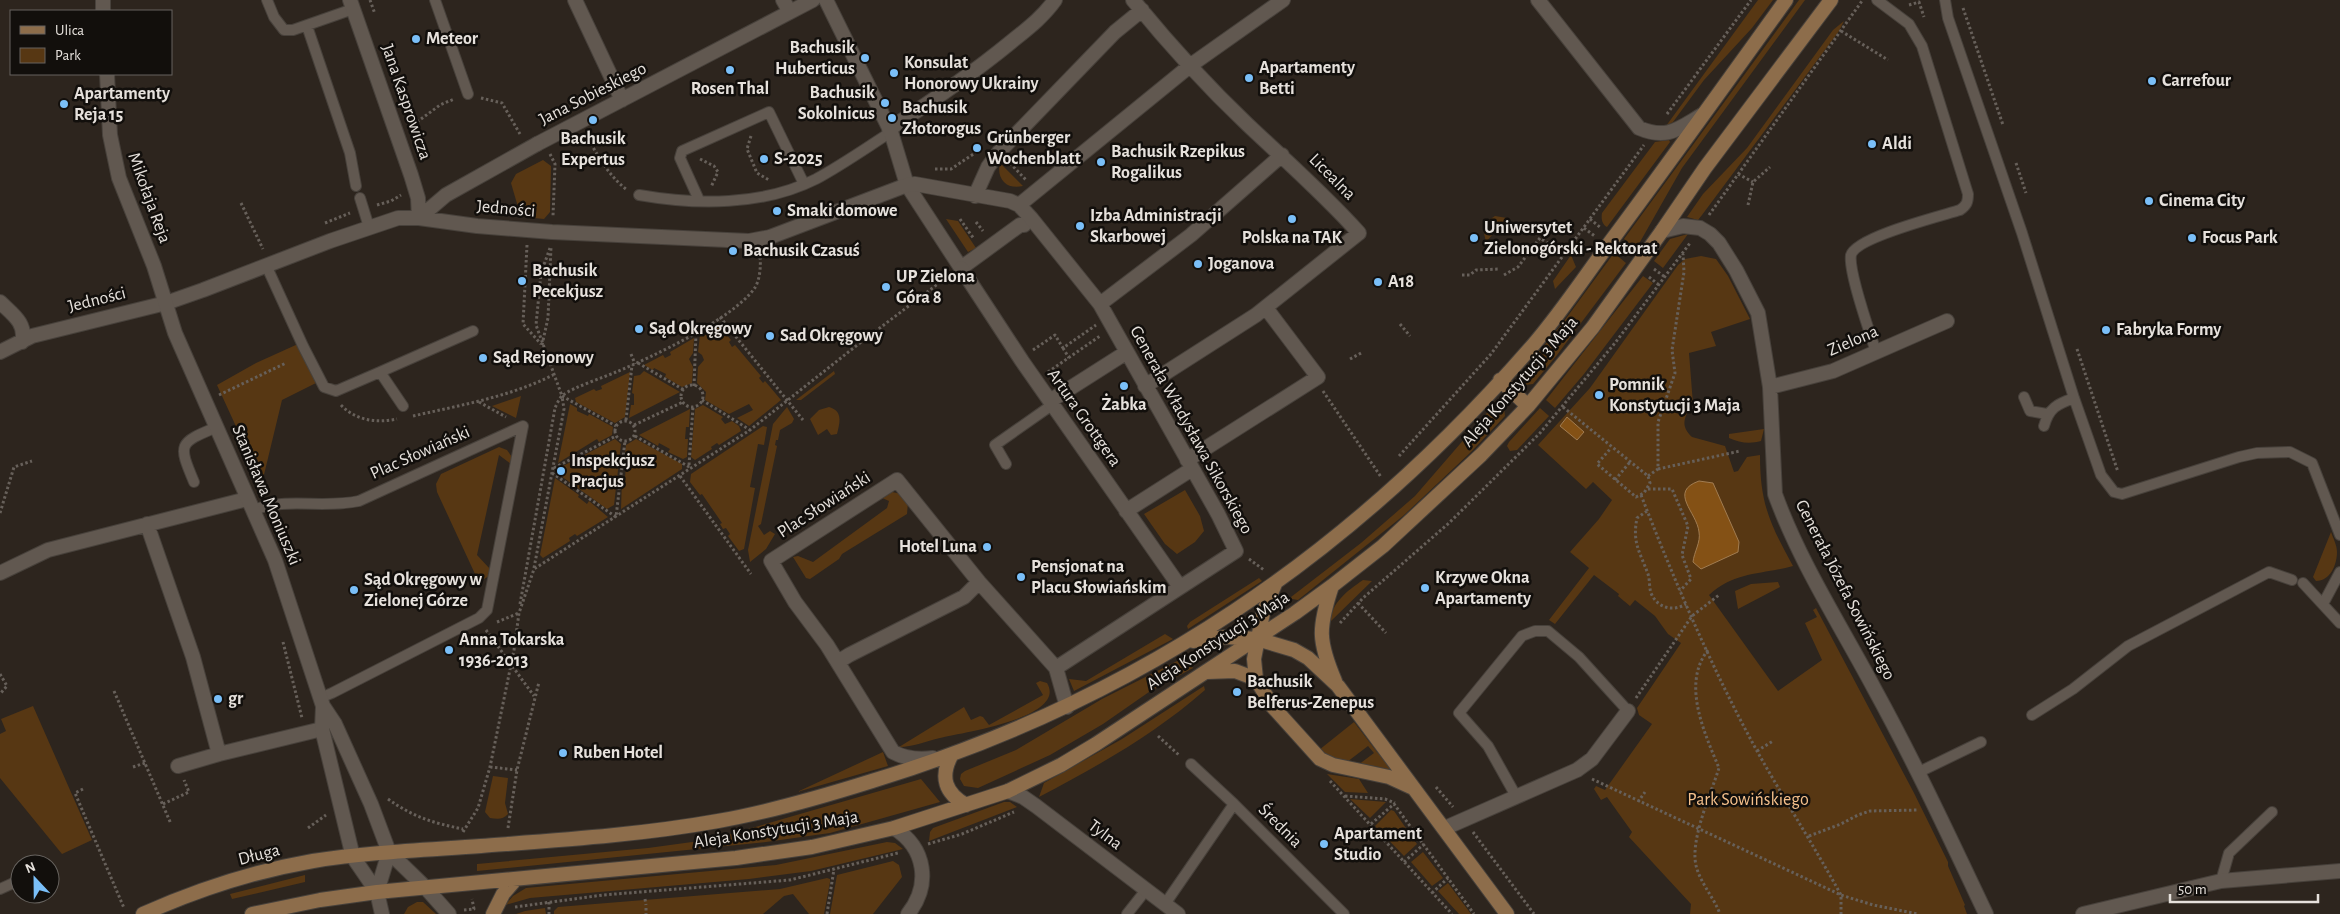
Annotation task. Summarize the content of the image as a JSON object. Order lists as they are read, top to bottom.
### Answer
{
  "streets": {
    "main road": ["Aleja Konstytucji 3 Maja", "Długa"],
    "street": [
      "Jana Sobieskiego",
      "Jana Kasprowicza",
      "Licealna",
      "Mikołaja Reja",
      "Jedności",
      "Zielona",
      "Artura Grottgera",
      "Generała Władysława Sikorskiego",
      "Plac Słowiański",
      "Stanisława Moniuszki",
      "Generała Józefa Sowińskiego",
      "Tylna"
    ],
    "lane": ["Średnia"]
  },
  "crossings": [
    ["Jana Sobieskiego", "Jana Kasprowicza"],
    ["Jana Sobieskiego", "Jedności"],
    ["Jana Kasprowicza", "Jedności"],
    ["Licealna", "Generała Władysława Sikorskiego"],
    ["Mikołaja Reja", "Jedności"],
    ["Mikołaja Reja", "Stanisława Moniuszki"],
    ["Jedności", "Artura Grottgera"],
    ["Jedności", "Generała Władysława Sikorskiego"],
    ["Jedności", "Stanisława Moniuszki"],
    ["Zielona", "Generała Józefa Sowińskiego"],
    ["Aleja Konstytucji 3 Maja", "Plac Słowiański"],
    ["Aleja Konstytucji 3 Maja", "Stanisława Moniuszki"],
    ["Aleja Konstytucji 3 Maja", "Tylna"],
    ["Aleja Konstytucji 3 Maja", "Długa"],
    ["Artura Grottgera", "Generała Władysława Sikorskiego"],
    ["Generała Władysława Sikorskiego", "Plac Słowiański"],
    ["Plac Słowiański", "Stanisława Moniuszki"],
    ["Stanisława Moniuszki", "Długa"]
  ],
  "parks": ["Park Sowińskiego"],
  "places": [
    "Meteor",
    "Bachusik Huberticus",
    "Rosen Thal",
    "Konsulat Honorowy Ukrainy",
    "Apartamenty Betti",
    "Carrefour",
    "Bachusik Sokolnicus",
    "Apartamenty Reja 15",
    "Bachusik Złotorogus",
    "Bachusik Expertus",
    "Aldi",
    "Grünberger Wochenblatt",
    "S-2025",
    "Bachusik Rzepikus Rogalikus",
    "Cinema City",
    "Smaki domowe",
    "Polska na TAK",
    "Izba Administracji Skarbowej",
    "Uniwersytet Zielonogórski - Rektorat",
    "Focus Park",
    "Bachusik Czasuś",
    "Joganova",
    "Bachusik Pecekjusz",
    "A18",
    "UP Zielona Góra 8",
    "Sąd Okręgowy",
    "Fabryka Formy",
    "Sad Okręgowy",
    "Sąd Rejonowy",
    "Żabka",
    "Pomnik Konstytucji 3 Maja",
    "Inspekcjusz Pracjus",
    "Hotel Luna",
    "Pensjonat na Placu Słowiańskim",
    "Krzywe Okna Apartamenty",
    "Sąd Okręgowy w Zielonej Górze",
    "Anna Tokarska 1936-2013",
    "Bachusik Belferus-Zenepus",
    "gr",
    "Ruben Hotel",
    "Apartament Studio"
  ],
  "legend": ["Ulica", "Park"],
  "scale_bar": "50 m",
  "north": "top"
}
